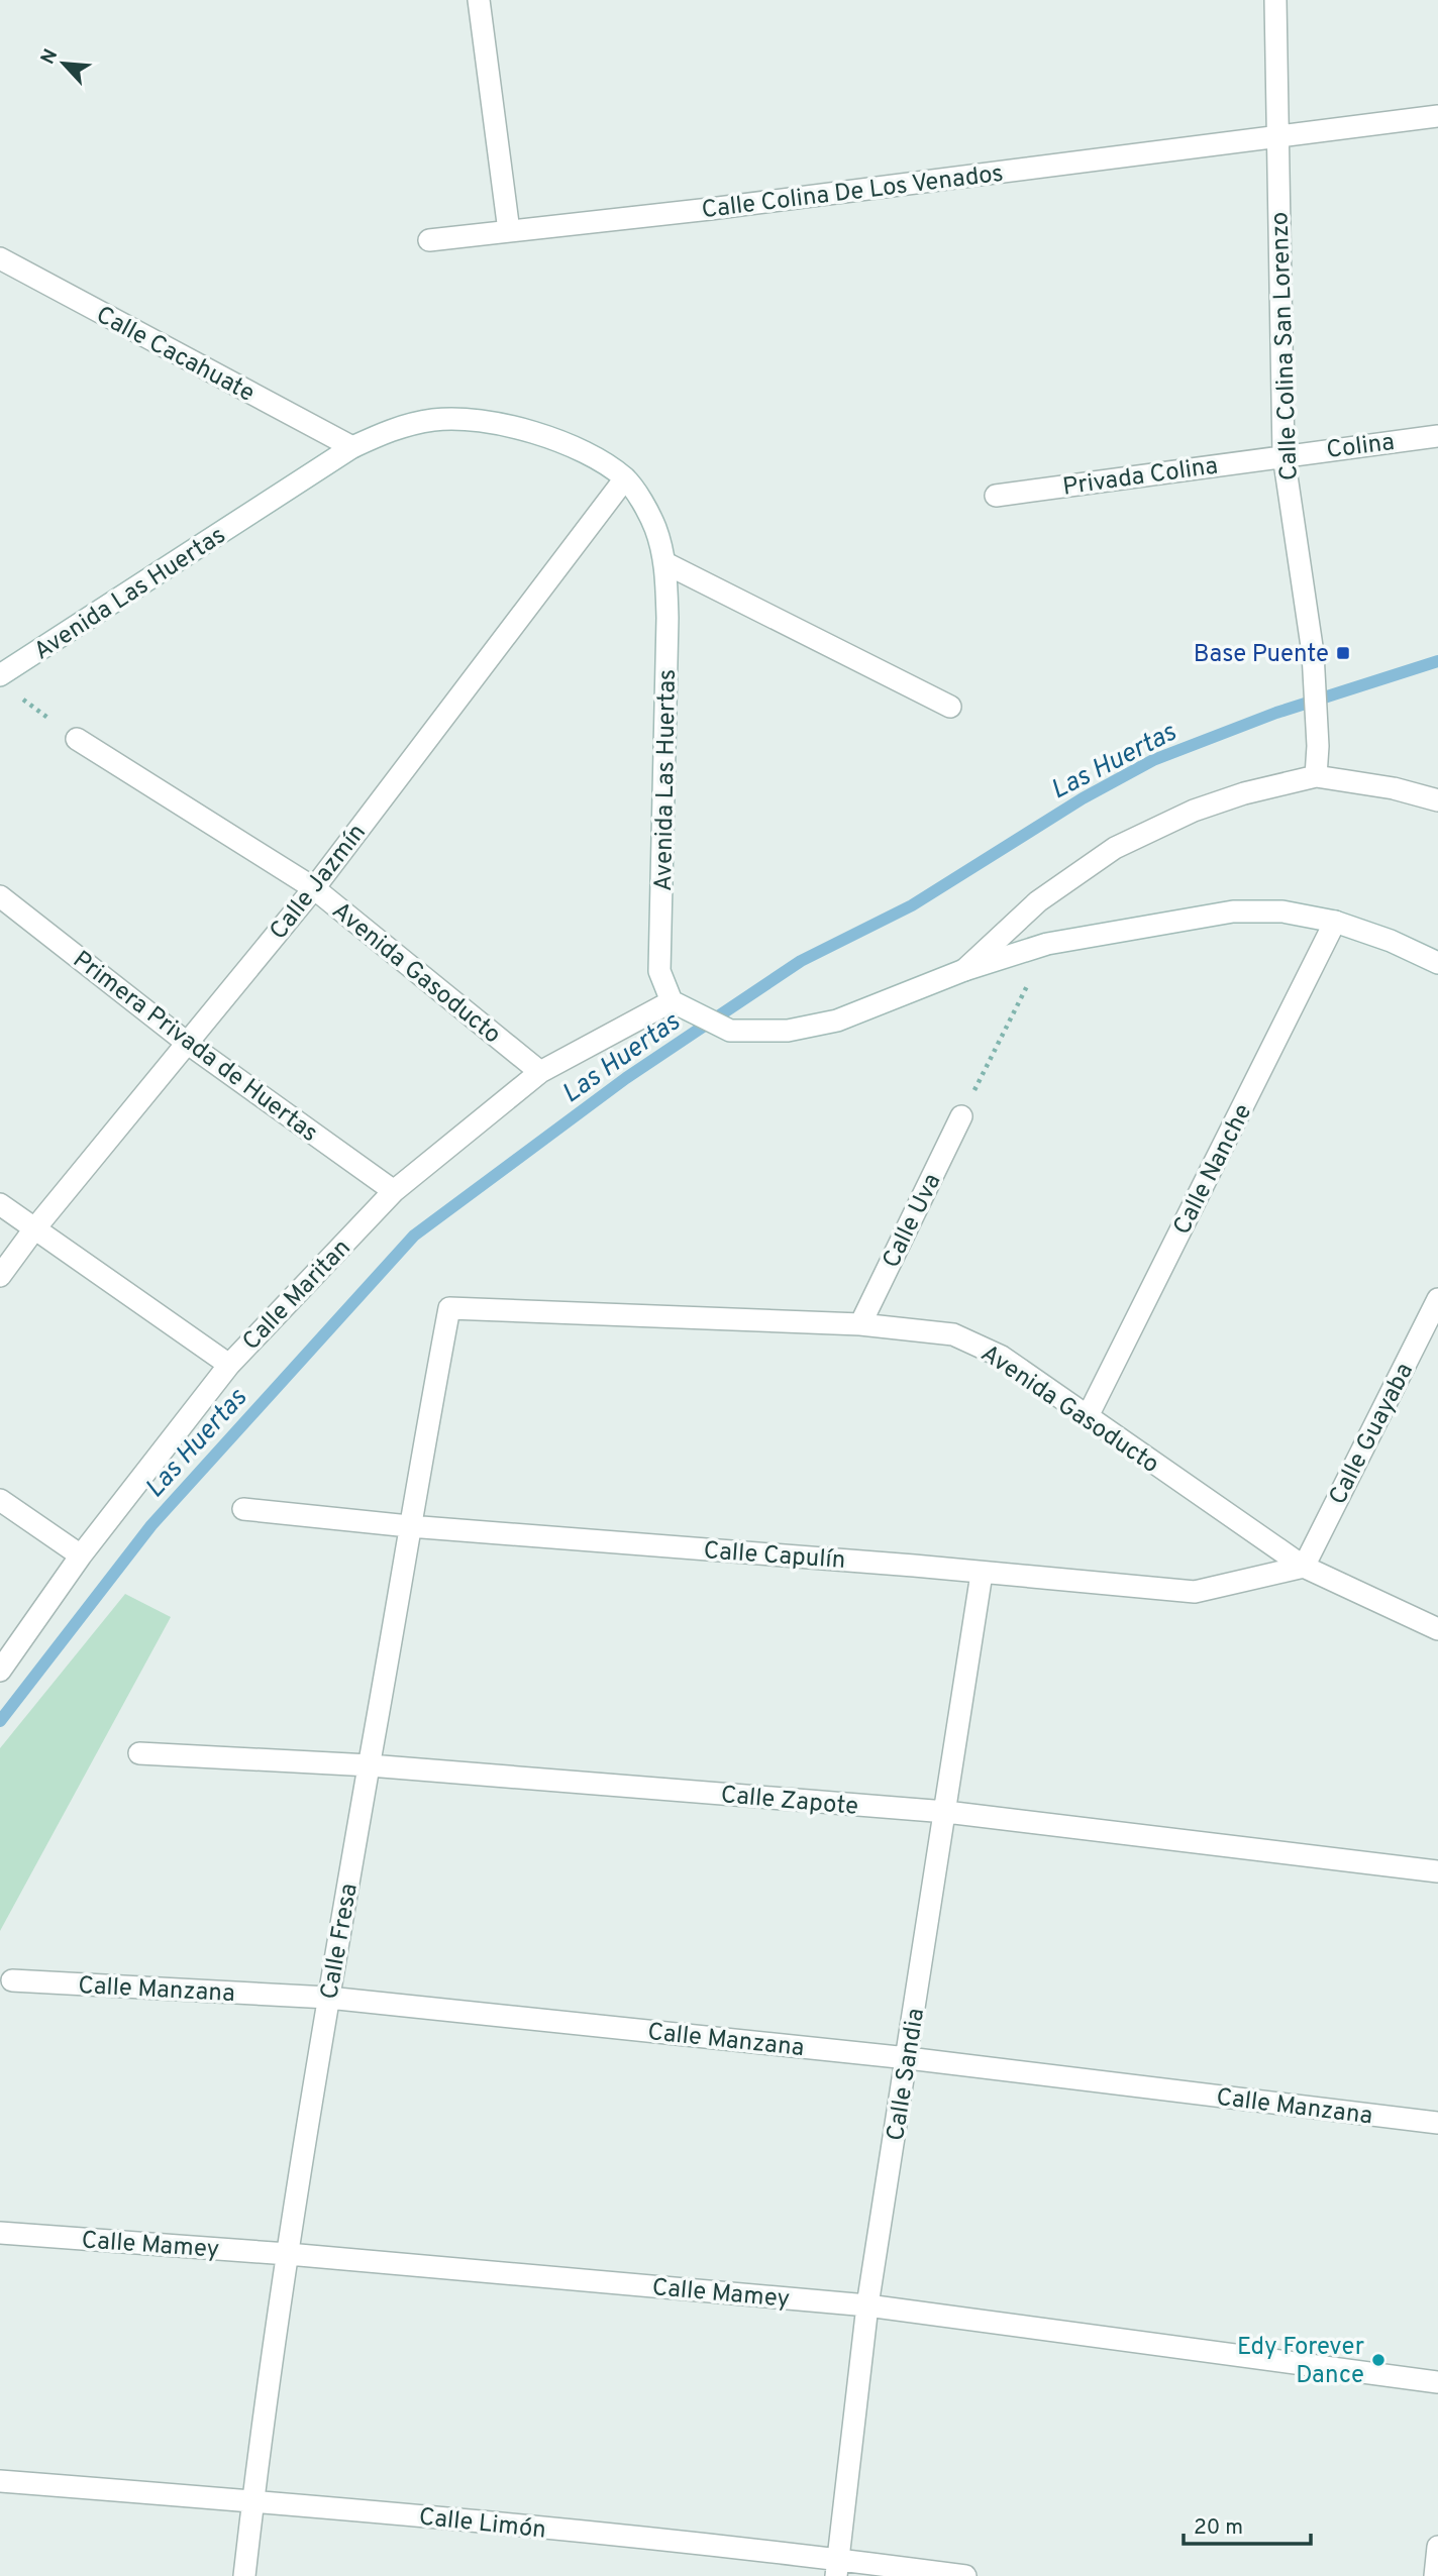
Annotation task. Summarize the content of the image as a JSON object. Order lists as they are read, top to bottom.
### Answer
{
  "streets": {
    "street": [
      "Calle Colina De Los Venados",
      "Calle Colina San Lorenzo",
      "Calle Cacahuate",
      "Colina",
      "Privada Colina",
      "Avenida Las Huertas",
      "Calle Jazmín",
      "Avenida Gasoducto",
      "Primera Privada de Huertas",
      "Calle Nanche",
      "Calle Uva",
      "Calle Maritan",
      "Calle Guayaba",
      "Calle Capulín",
      "Calle Zapote",
      "Calle Fresa",
      "Calle Manzana",
      "Calle Sandia",
      "Calle Mamey",
      "Calle Limón"
    ]
  },
  "crossings": [
    ["Calle Colina De Los Venados", "Calle Colina San Lorenzo"],
    ["Calle Colina San Lorenzo", "Colina"],
    ["Calle Colina San Lorenzo", "Privada Colina"],
    ["Calle Cacahuate", "Avenida Las Huertas"],
    ["Colina", "Privada Colina"],
    ["Avenida Las Huertas", "Calle Jazmín"],
    ["Avenida Las Huertas", "Calle Maritan"],
    ["Calle Jazmín", "Avenida Gasoducto"],
    ["Calle Jazmín", "Primera Privada de Huertas"],
    ["Avenida Gasoducto", "Calle Nanche"],
    ["Avenida Gasoducto", "Calle Uva"],
    ["Avenida Gasoducto", "Calle Maritan"],
    ["Avenida Gasoducto", "Calle Guayaba"],
    ["Avenida Gasoducto", "Calle Capulín"],
    ["Avenida Gasoducto", "Calle Fresa"],
    ["Primera Privada de Huertas", "Calle Maritan"],
    ["Calle Guayaba", "Calle Capulín"],
    ["Calle Capulín", "Calle Fresa"],
    ["Calle Capulín", "Calle Sandia"],
    ["Calle Zapote", "Calle Fresa"],
    ["Calle Zapote", "Calle Sandia"],
    ["Calle Fresa", "Calle Manzana"],
    ["Calle Fresa", "Calle Mamey"],
    ["Calle Fresa", "Calle Limón"],
    ["Calle Manzana", "Calle Sandia"],
    ["Calle Sandia", "Calle Mamey"],
    ["Calle Sandia", "Calle Limón"]
  ],
  "water": ["Las Huertas"],
  "places": {
    "transit": ["Base Puente"],
    "other": ["Edy Forever Dance"]
  },
  "scale_bar": "20 m",
  "north": "top left"
}
